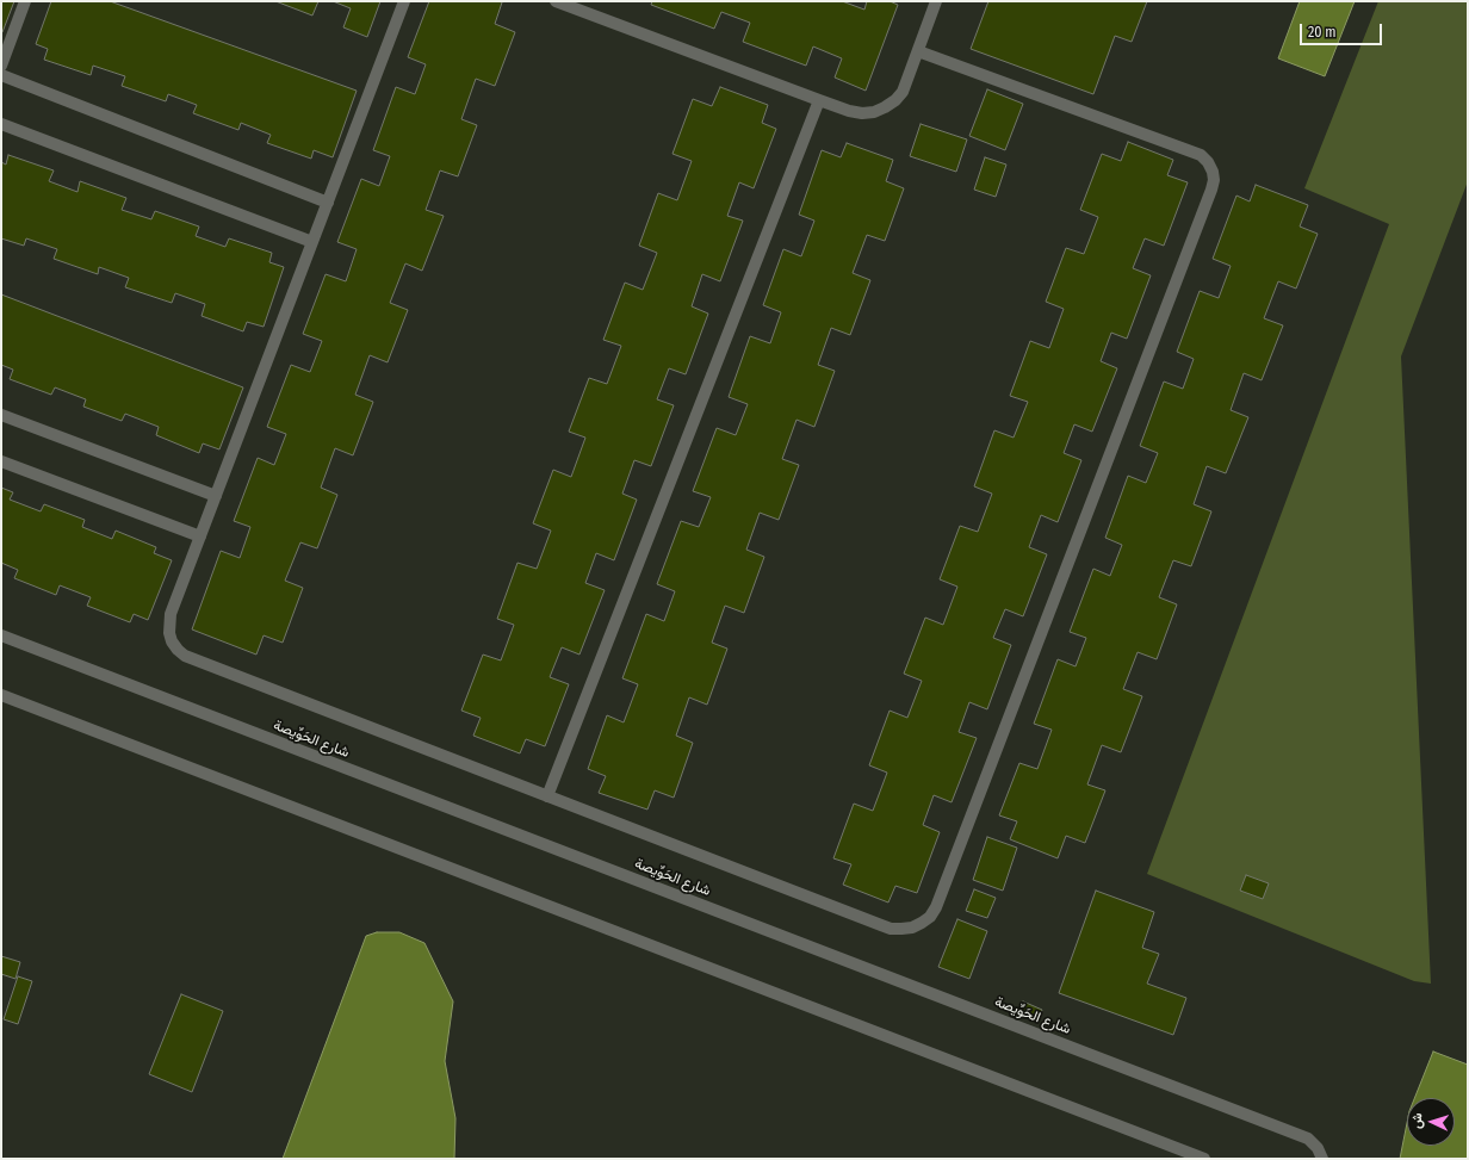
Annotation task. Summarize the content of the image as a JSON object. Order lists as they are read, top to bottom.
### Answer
{
  "streets": {
    "street": ["شارع الحَوِّيصة"]
  },
  "scale_bar": "20 m",
  "north": "left"
}
